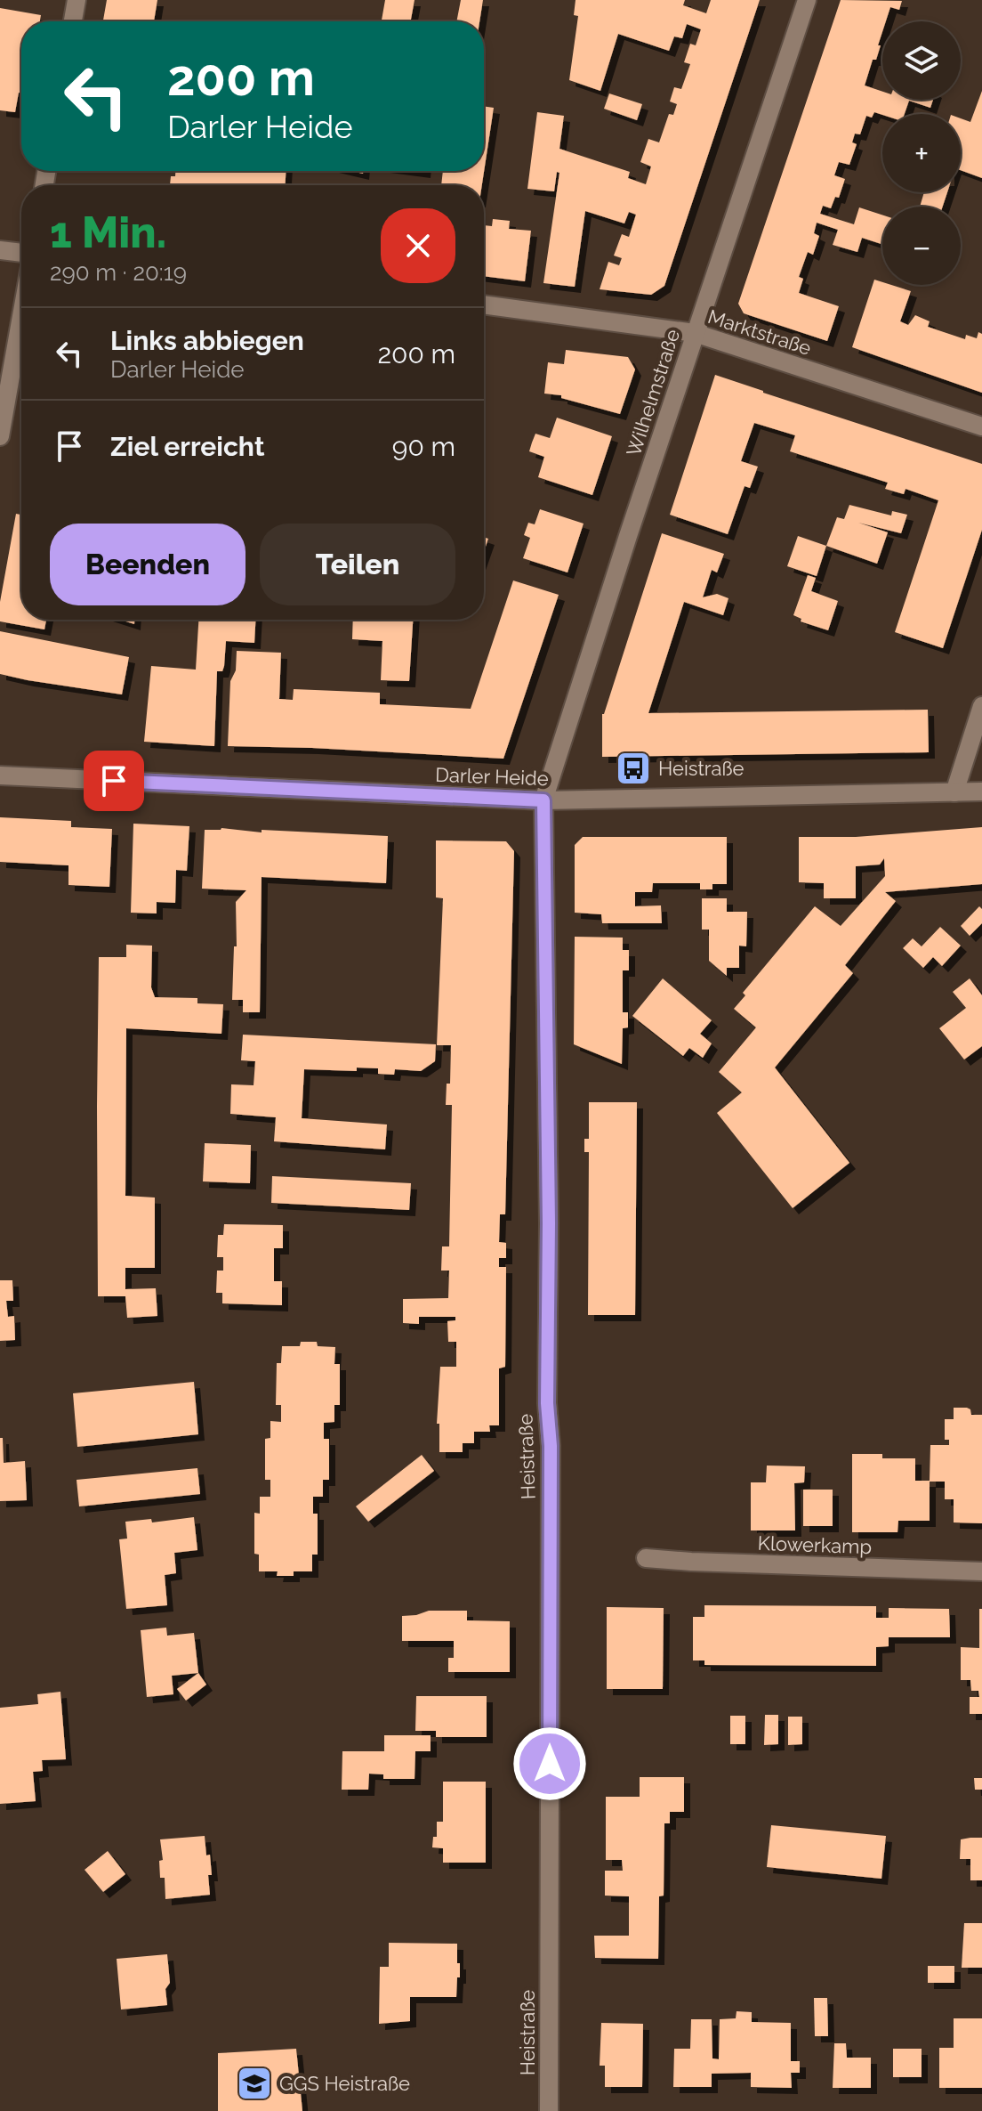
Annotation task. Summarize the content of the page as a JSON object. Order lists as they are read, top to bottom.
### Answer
{
  "streets": {
    "street": [
      "Marktstraße",
      "Wilhelmstraße",
      "Darler Heide",
      "Heistraße",
      "Klowerkamp"
    ]
  },
  "crossings": [
    ["Marktstraße", "Wilhelmstraße"],
    ["Wilhelmstraße", "Darler Heide"],
    ["Wilhelmstraße", "Heistraße"],
    ["Darler Heide", "Heistraße"]
  ],
  "places": {
    "bus stop": ["Heistraße"],
    "school or university": ["GGS Heistraße"]
  },
  "page": {
    "map_buttons": ["+", "−"],
    "turn": ["200 m", "Darler Heide"],
    "heading": ["1 Min.", "290 m · 20:19"],
    "list": [
      {
        "name": "Links abbiegen",
        "note": "Darler Heide",
        "value": "200 m"
      },
      {
        "name": "Ziel erreicht",
        "value": "90 m"
      }
    ],
    "buttons": ["Beenden", "Teilen"]
  }
}
